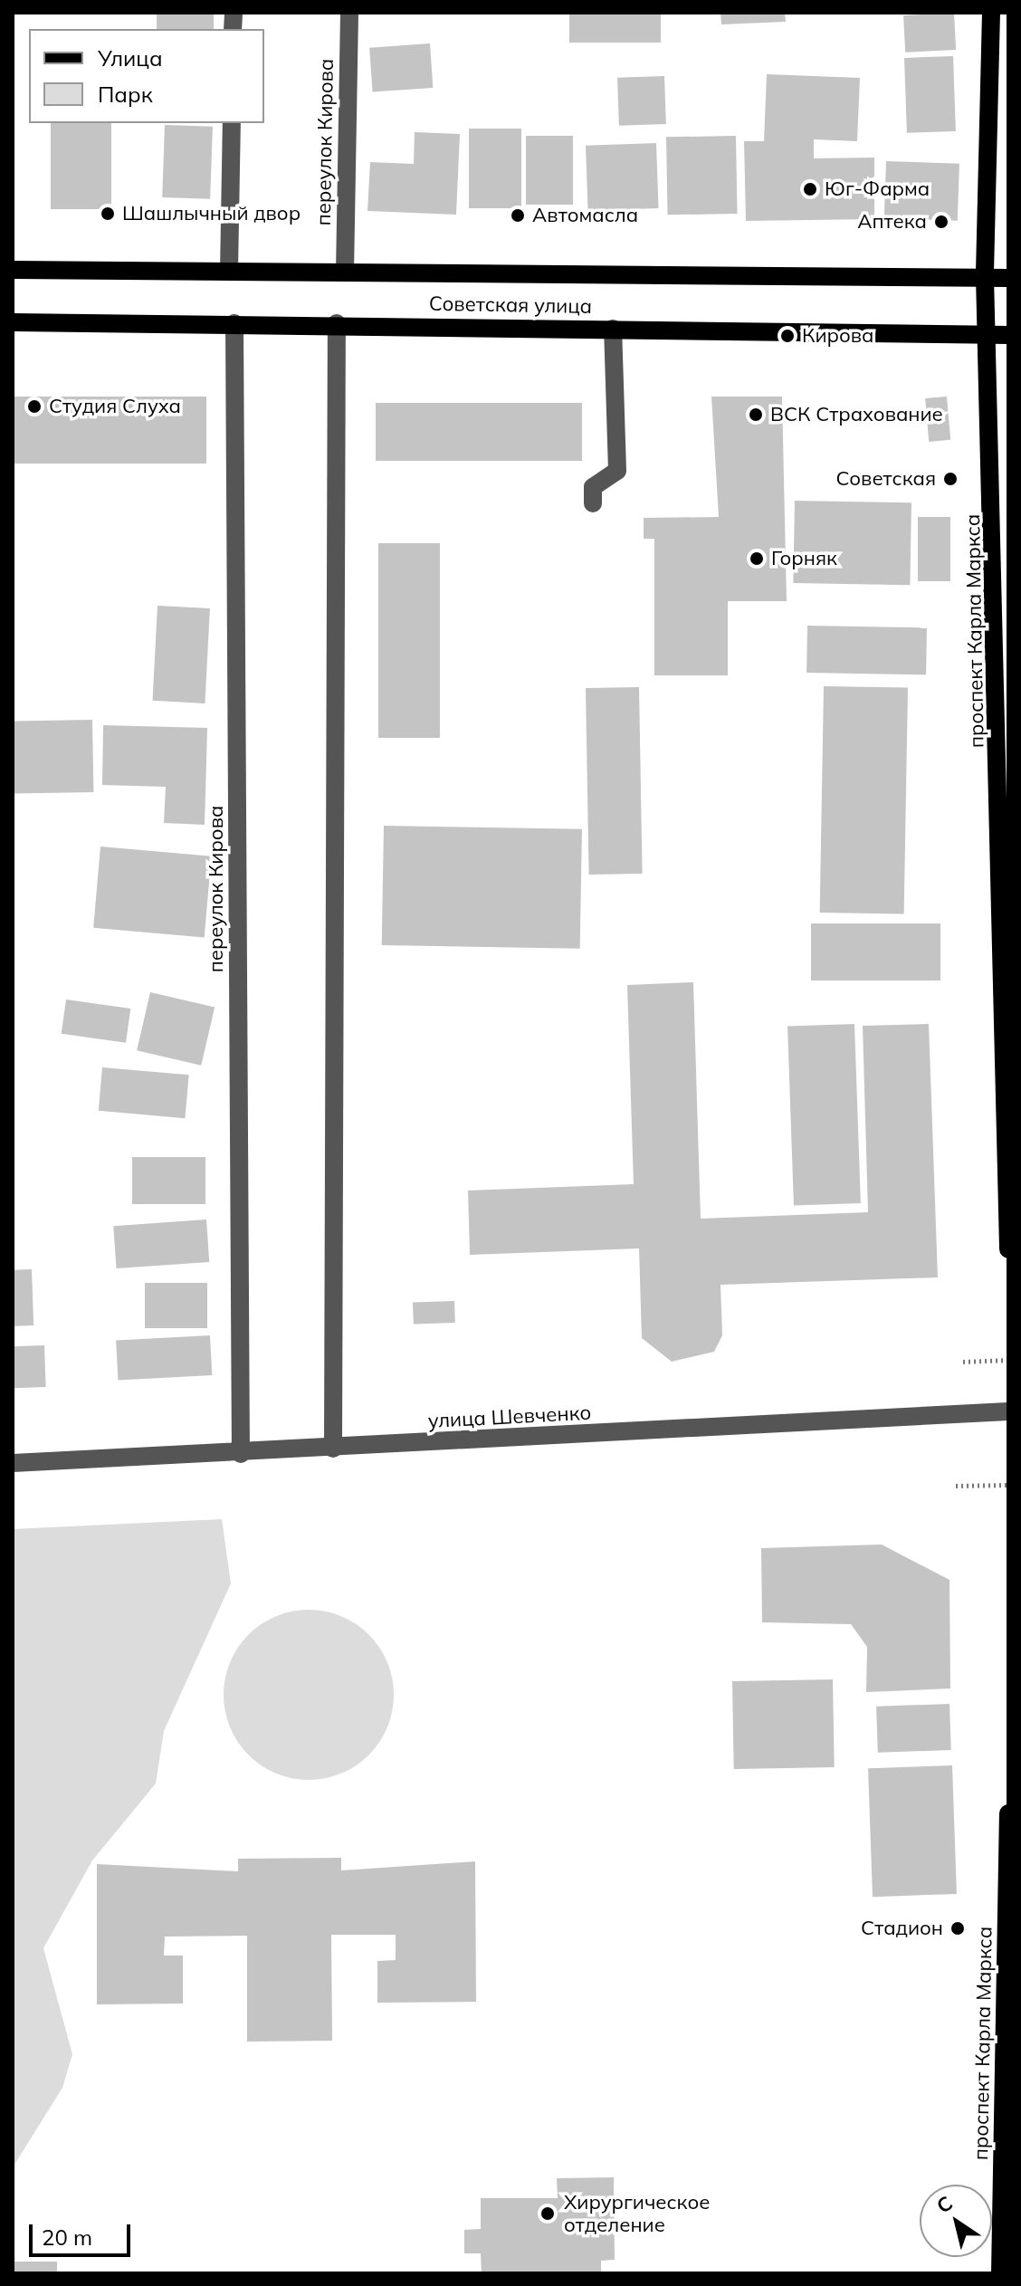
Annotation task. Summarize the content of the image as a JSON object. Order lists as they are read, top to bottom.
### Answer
{
  "streets": {
    "main road": ["Советская улица", "проспект Карла Маркса"],
    "street": ["переулок Кирова", "улица Шевченко"]
  },
  "crossings": [
    ["переулок Кирова", "Советская улица"],
    ["переулок Кирова", "улица Шевченко"],
    ["Советская улица", "проспект Карла Маркса"]
  ],
  "places": [
    "Юг-Фарма",
    "Шашлычный двор",
    "Автомасла",
    "Аптека",
    "Кирова",
    "Студия Слуха",
    "ВСК Страхование",
    "Советская",
    "Горняк",
    "Стадион",
    "Хирургическое отделение"
  ],
  "legend": ["Улица", "Парк"],
  "scale_bar": "20 m",
  "north": "top left"
}
